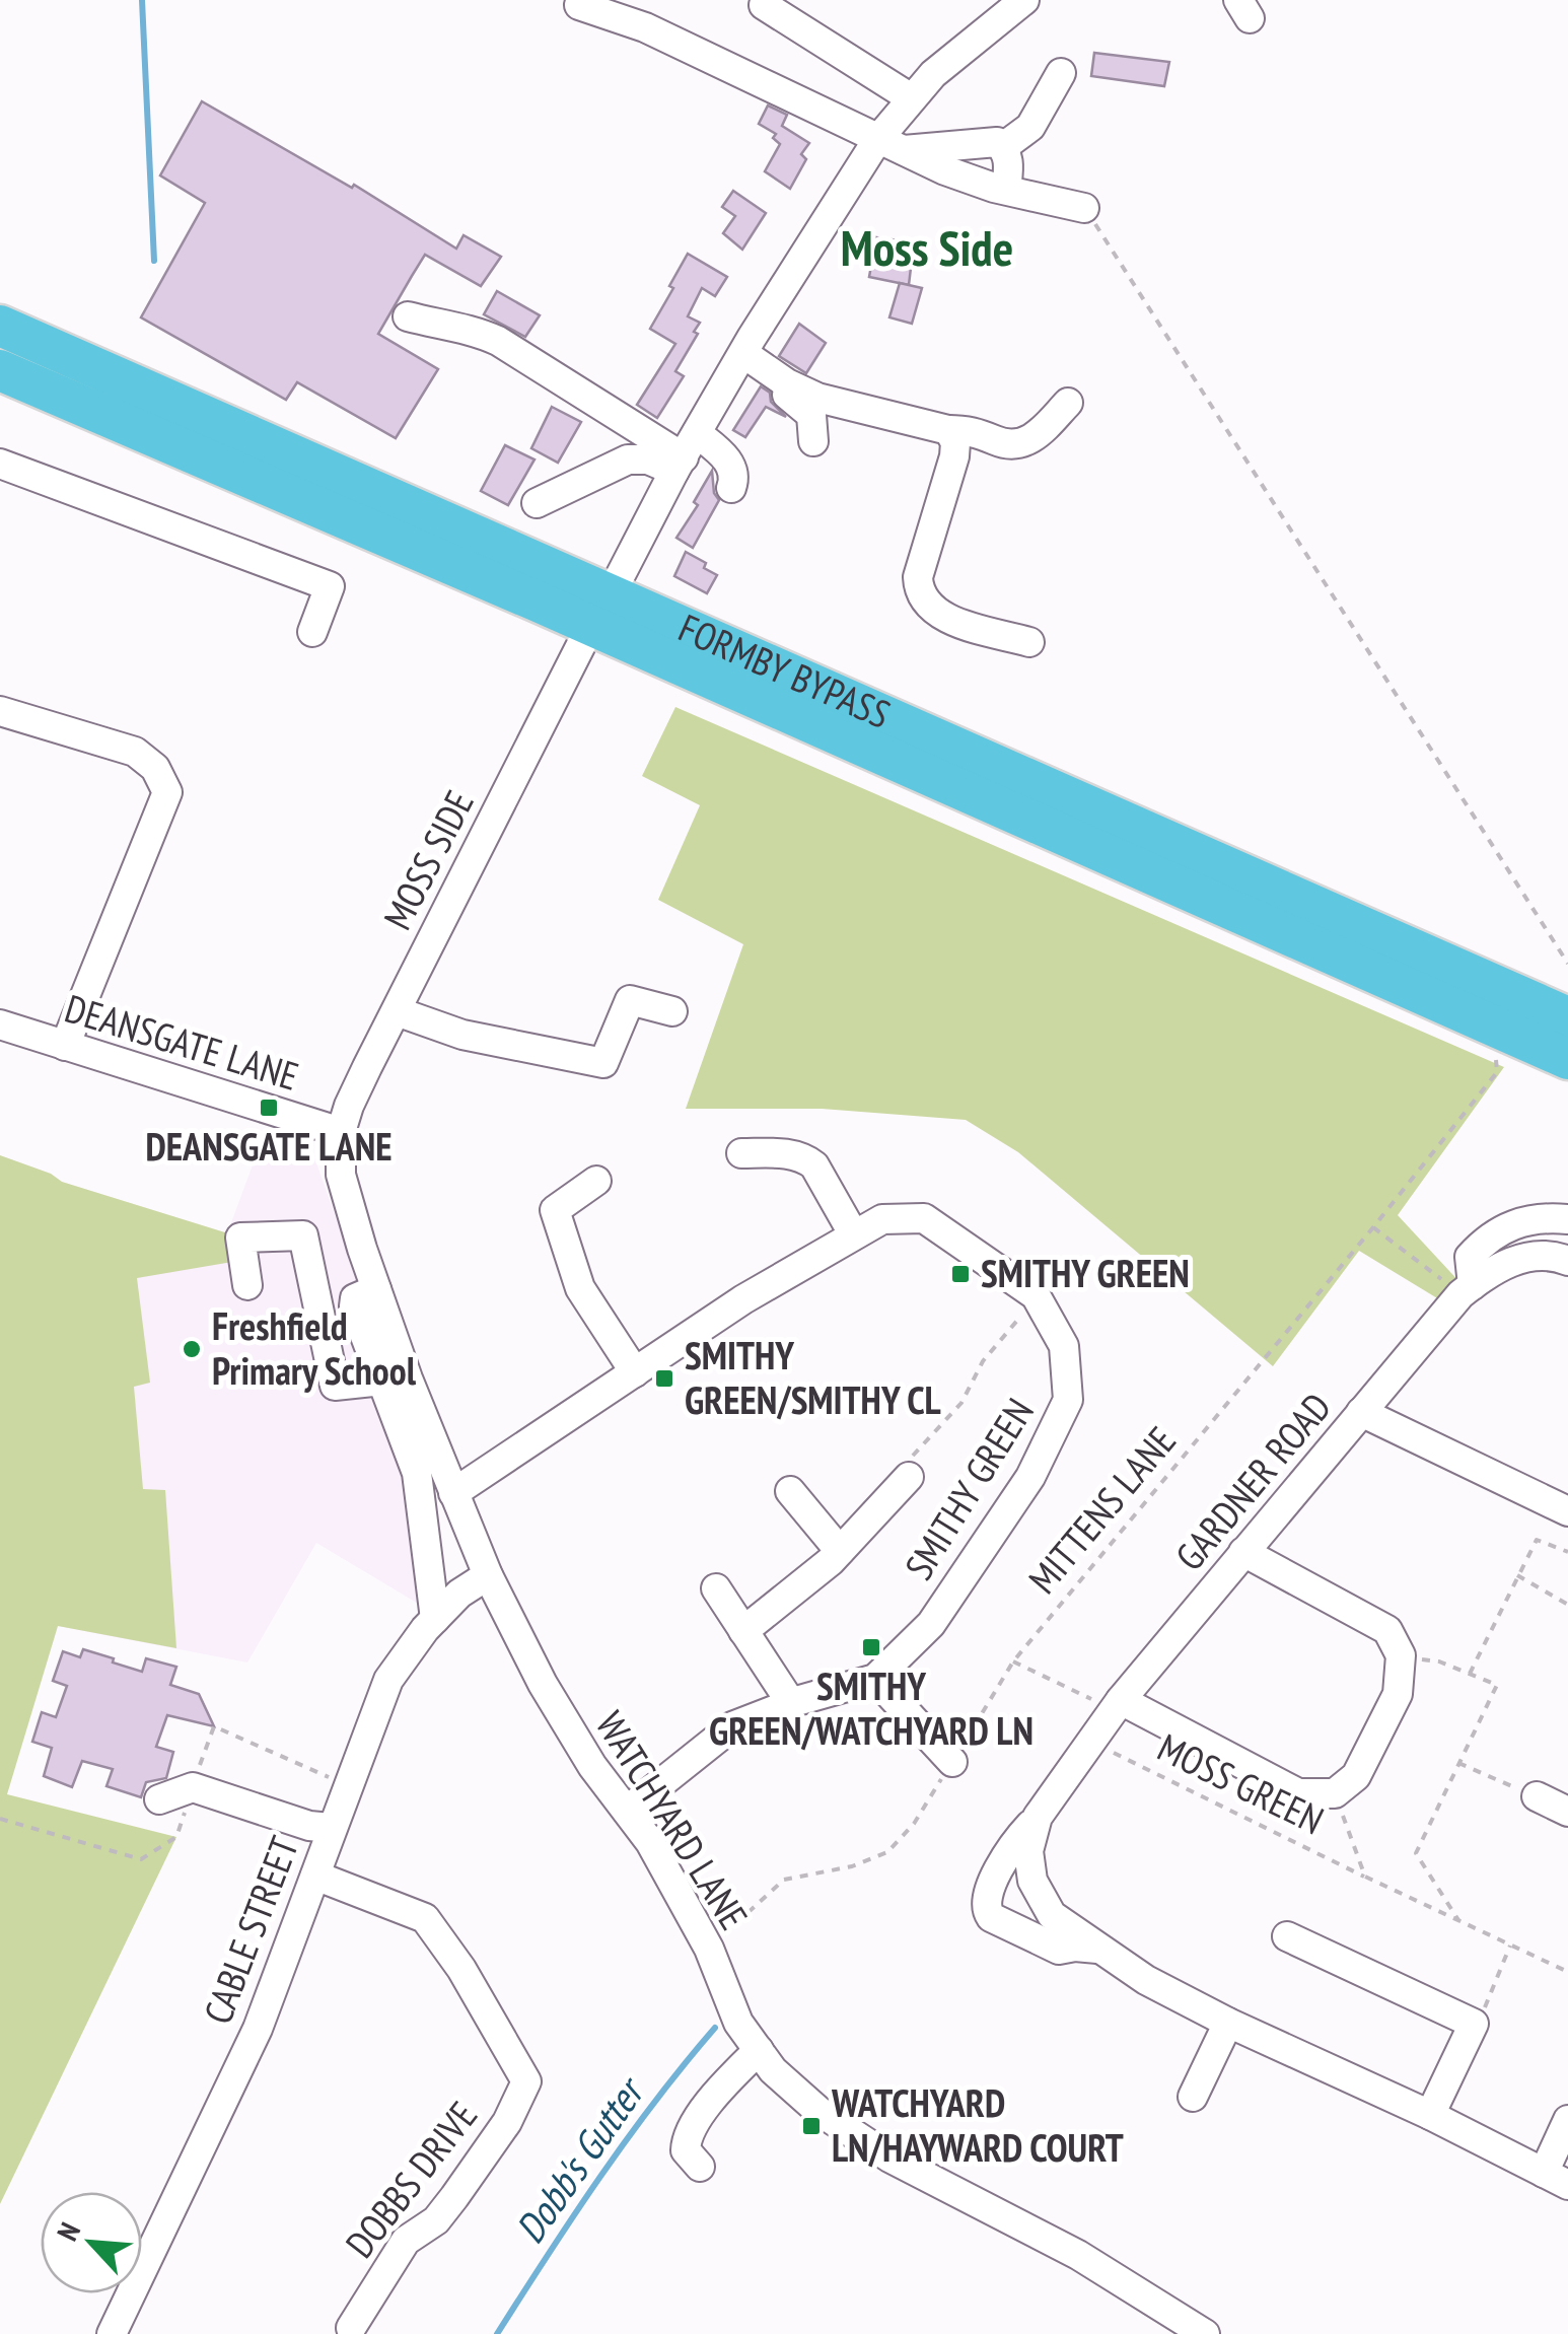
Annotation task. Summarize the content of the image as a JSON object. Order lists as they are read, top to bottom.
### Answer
{
  "streets": {
    "highway": ["FORMBY BYPASS"],
    "street": [
      "MOSS SIDE",
      "DEANSGATE LANE",
      "GARDNER ROAD",
      "SMITHY GREEN",
      "WATCHYARD LANE",
      "CABLE STREET",
      "DOBBS DRIVE"
    ],
    "path": ["MITTENS LANE", "MOSS GREEN"]
  },
  "crossings": [
    ["FORMBY BYPASS", "MOSS SIDE"],
    ["MOSS SIDE", "DEANSGATE LANE"],
    ["MOSS SIDE", "WATCHYARD LANE"],
    ["DEANSGATE LANE", "WATCHYARD LANE"],
    ["GARDNER ROAD", "MOSS GREEN"],
    ["SMITHY GREEN", "WATCHYARD LANE"],
    ["MITTENS LANE", "WATCHYARD LANE"],
    ["WATCHYARD LANE", "CABLE STREET"],
    ["CABLE STREET", "DOBBS DRIVE"]
  ],
  "districts": ["Moss Side"],
  "water": ["Dobb's Gutter"],
  "places": {
    "transit": [
      "DEANSGATE LANE",
      "SMITHY GREEN",
      "SMITHY GREEN/SMITHY CL",
      "SMITHY GREEN/WATCHYARD LN",
      "WATCHYARD LN/HAYWARD COURT"
    ],
    "other": ["Freshfield Primary School"]
  },
  "north": "top left"
}
